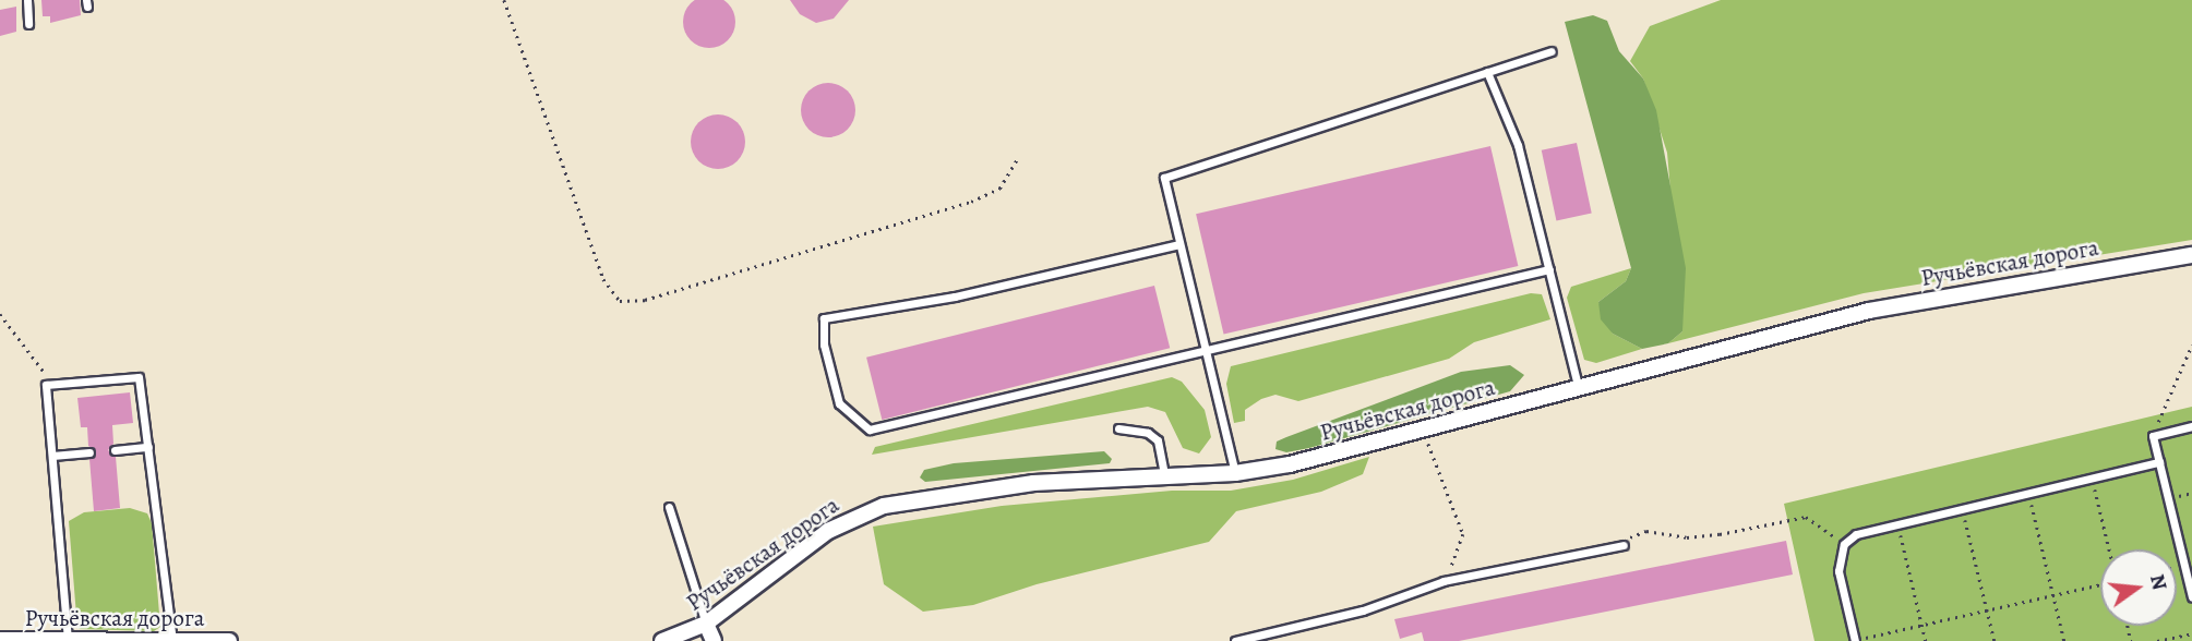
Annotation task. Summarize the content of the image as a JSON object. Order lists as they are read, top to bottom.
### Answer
{
  "streets": {
    "street": ["Ручьёвская дорога"]
  },
  "north": "right"
}
